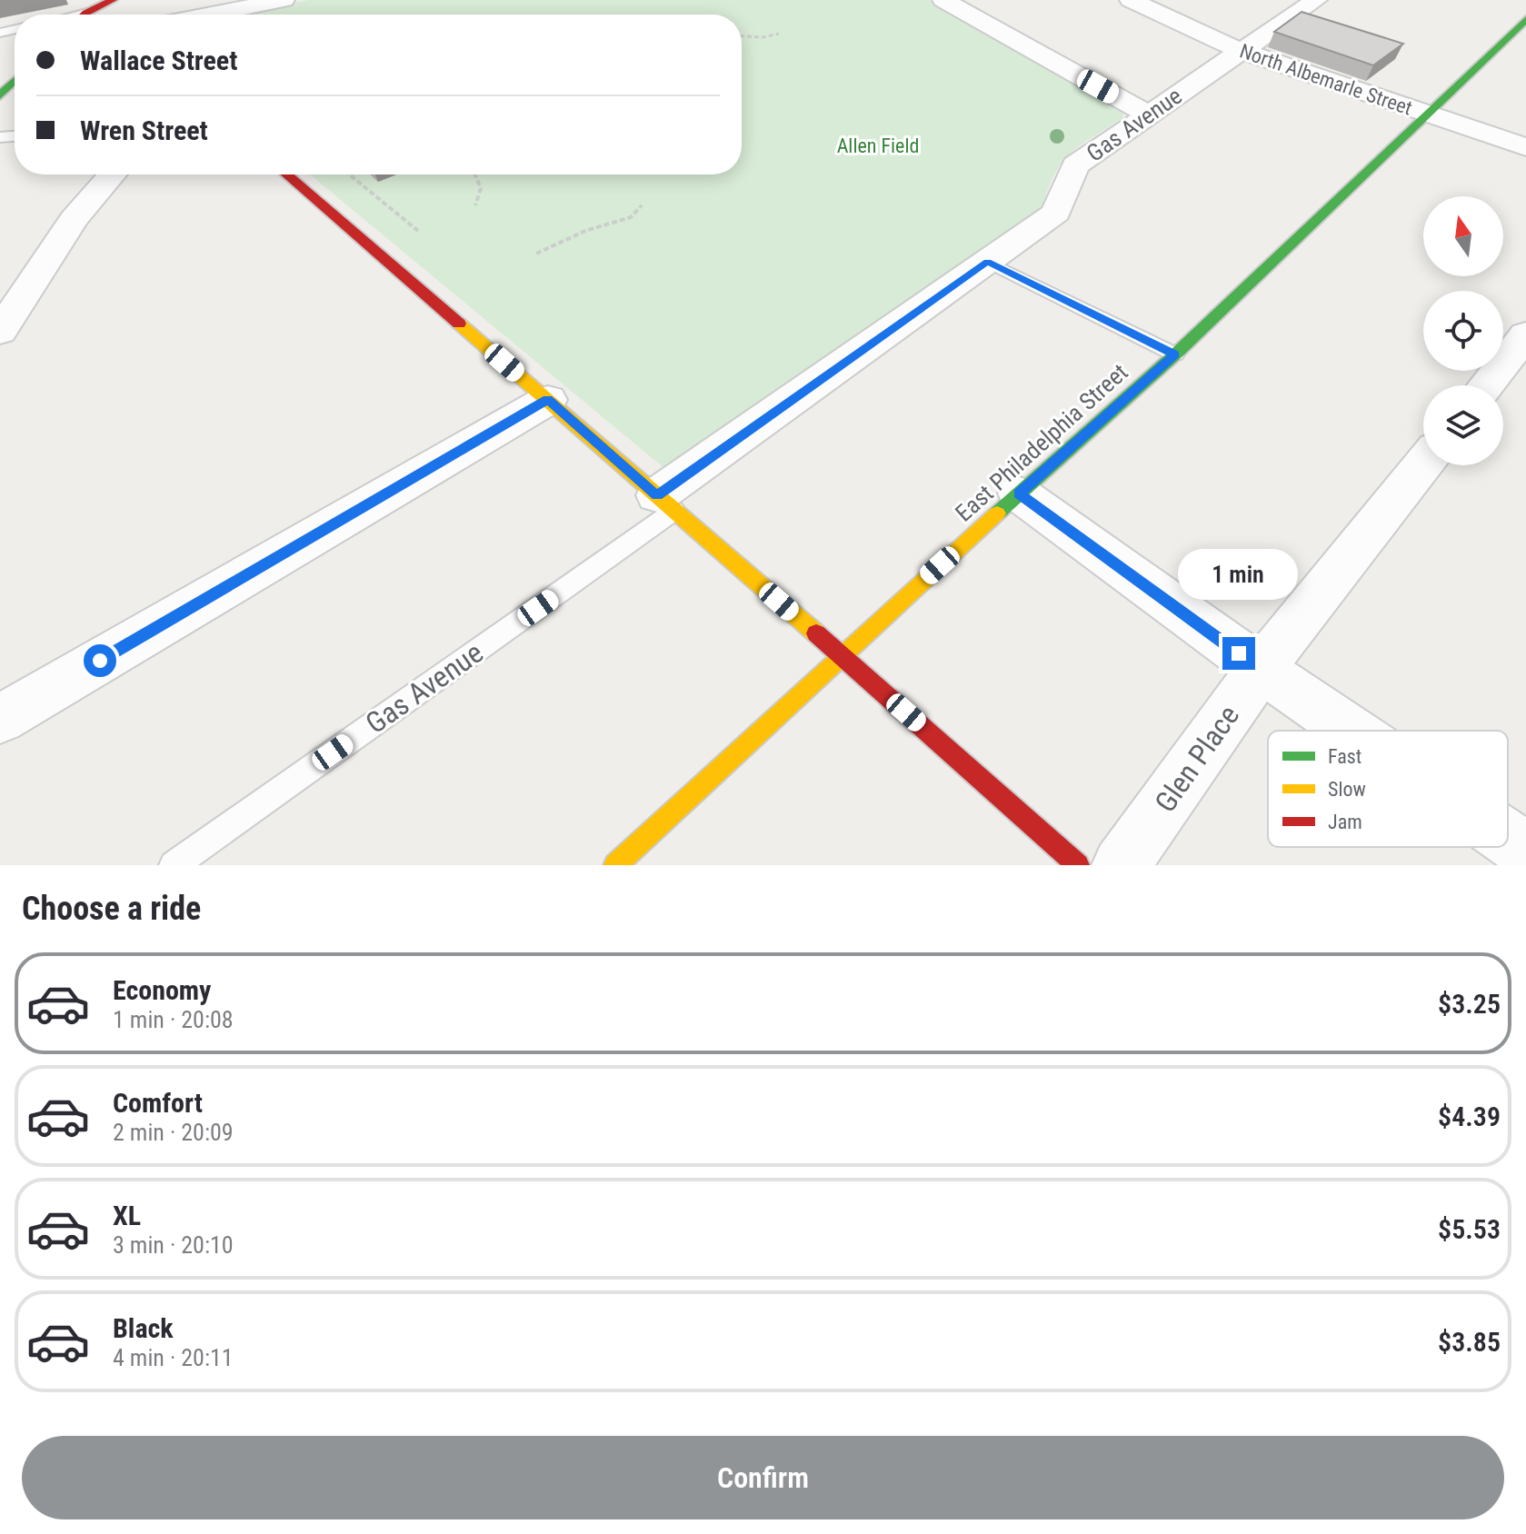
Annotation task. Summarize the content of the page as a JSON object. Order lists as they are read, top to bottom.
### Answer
{
  "streets": {
    "main road": ["East Philadelphia Street"],
    "street": ["North Albemarle Street", "Gas Avenue", "Glen Place"]
  },
  "crossings": [
    ["North Albemarle Street", "Gas Avenue"],
    ["North Albemarle Street", "East Philadelphia Street"]
  ],
  "parks": ["Allen Field"],
  "legend": ["Fast", "Slow", "Jam"],
  "north": "top",
  "page": {
    "banner": ["Wallace Street", "Wren Street"],
    "bubble": "1 min",
    "heading": "Choose a ride",
    "list": [
      {
        "name": "Economy",
        "note": "1 min · 20:08",
        "value": "$3.25"
      },
      {
        "name": "Comfort",
        "note": "2 min · 20:09",
        "value": "$4.39"
      },
      {
        "name": "XL",
        "note": "3 min · 20:10",
        "value": "$5.53"
      },
      {
        "name": "Black",
        "note": "4 min · 20:11",
        "value": "$3.85"
      }
    ],
    "buttons": "Confirm"
  }
}
